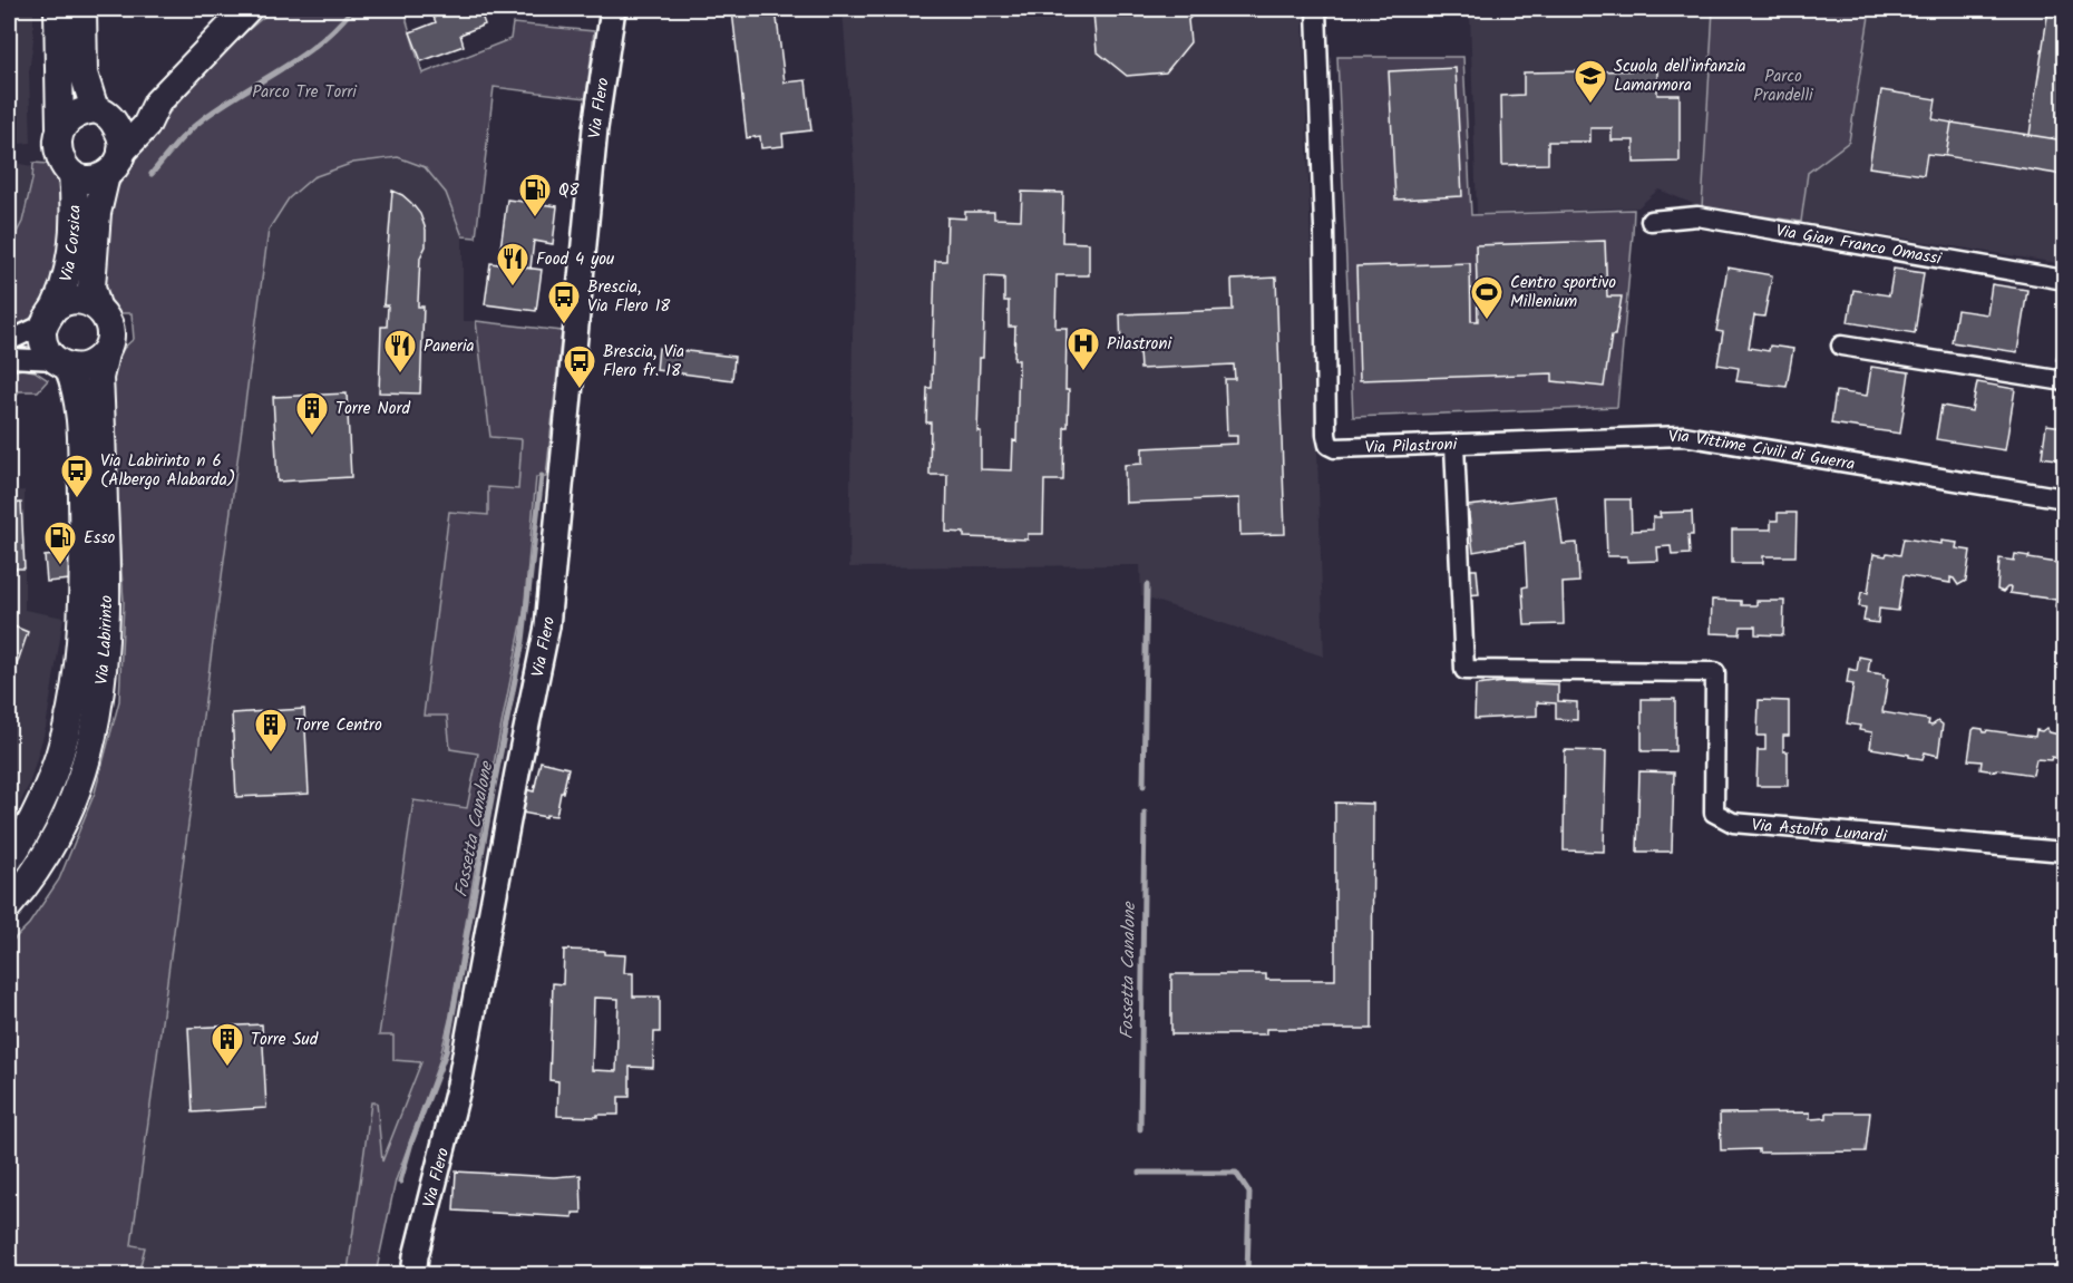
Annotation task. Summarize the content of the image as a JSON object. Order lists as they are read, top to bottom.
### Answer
{
  "streets": {
    "main road": ["Via Corsica", "Via Labirinto"],
    "street": [
      "Via Flero",
      "Via Gian Franco Omassi",
      "Via Pilastroni",
      "Via Vittime Civili di Guerra",
      "Via Astolfo Lunardi"
    ]
  },
  "crossings": [
    ["Via Corsica", "Via Labirinto"],
    ["Via Pilastroni", "Via Vittime Civili di Guerra"],
    ["Via Pilastroni", "Via Astolfo Lunardi"]
  ],
  "water": ["Fossetta Canalone"],
  "parks": ["Parco Prandelli", "Parco Tre Torri"],
  "places": {
    "school or university": ["Scuola dell'infanzia Lamarmora"],
    "fuel station": ["Q8", "Esso"],
    "restaurant": ["Food 4 you", "Paneria"],
    "sports": ["Centro sportivo Millenium"],
    "bus stop": ["Brescia, Via Flero 18", "Brescia, Via Flero fr. 18", "Via Labirinto n 6 (Albergo Alabarda)"],
    "hospital": ["Pilastroni"],
    "building": ["Torre Nord", "Torre Centro", "Torre Sud"]
  }
}
